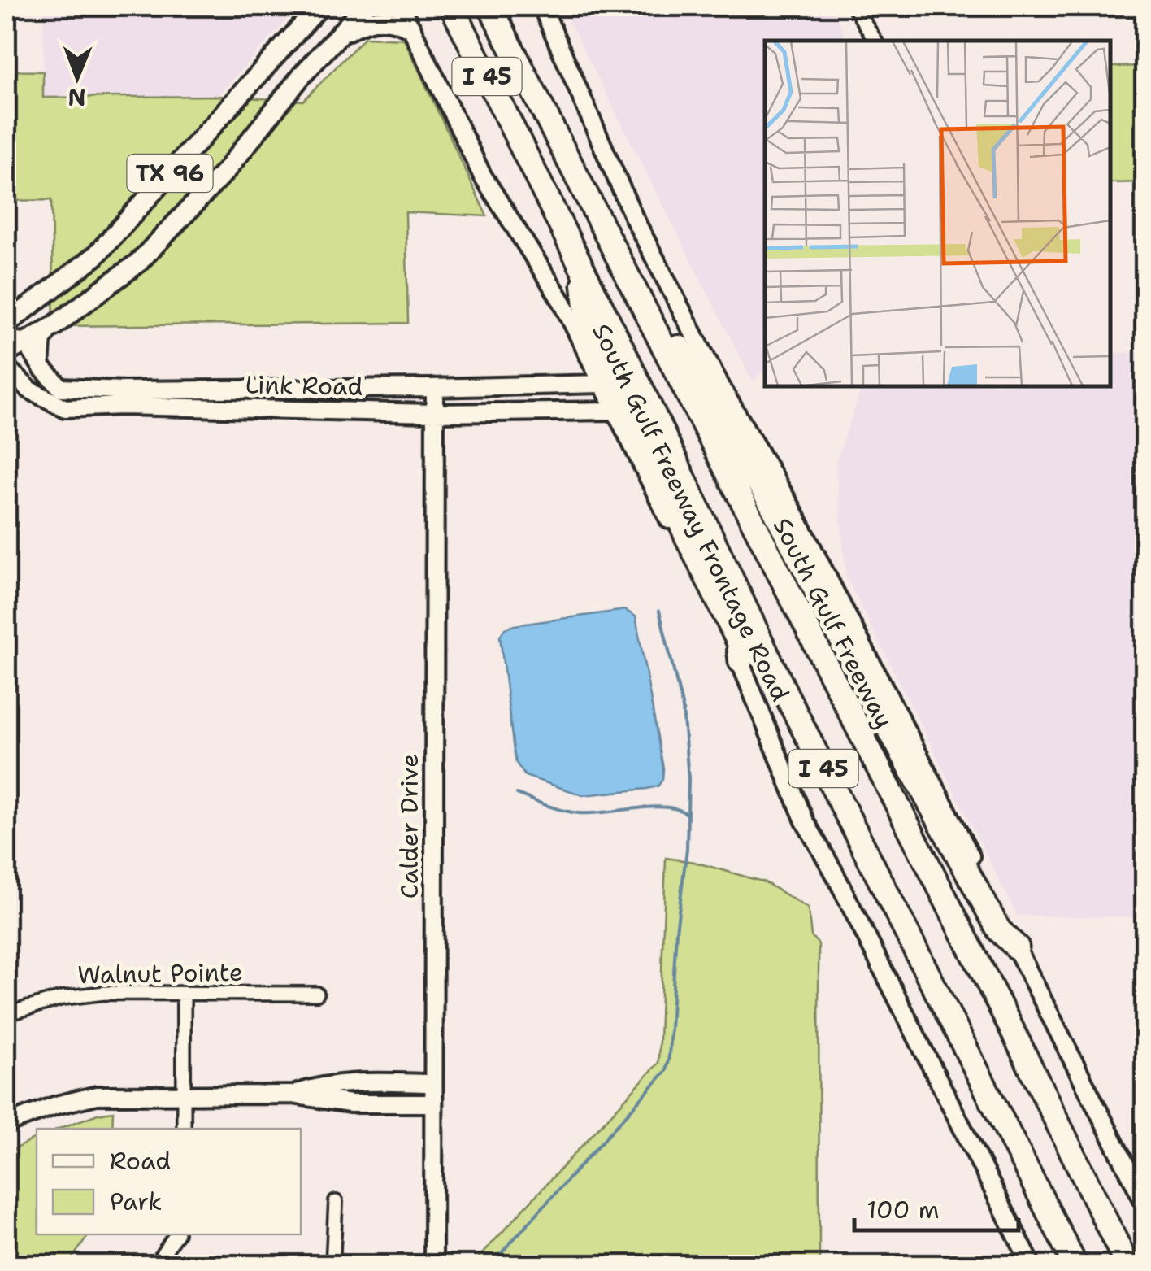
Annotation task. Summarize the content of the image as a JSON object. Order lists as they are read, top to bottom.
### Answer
{
  "streets": {
    "highway": ["I 45", "South Gulf Freeway"],
    "main road": [
      "TX 96",
      "Link Road",
      "South Gulf Freeway Frontage Road",
      "Calder Drive"
    ],
    "street": ["Walnut Pointe"]
  },
  "crossings": [
    ["TX 96", "Link Road"],
    ["Link Road", "South Gulf Freeway Frontage Road"],
    ["Link Road", "Calder Drive"]
  ],
  "legend": ["Road", "Park"],
  "scale_bar": "100 m",
  "north": "bottom"
}
